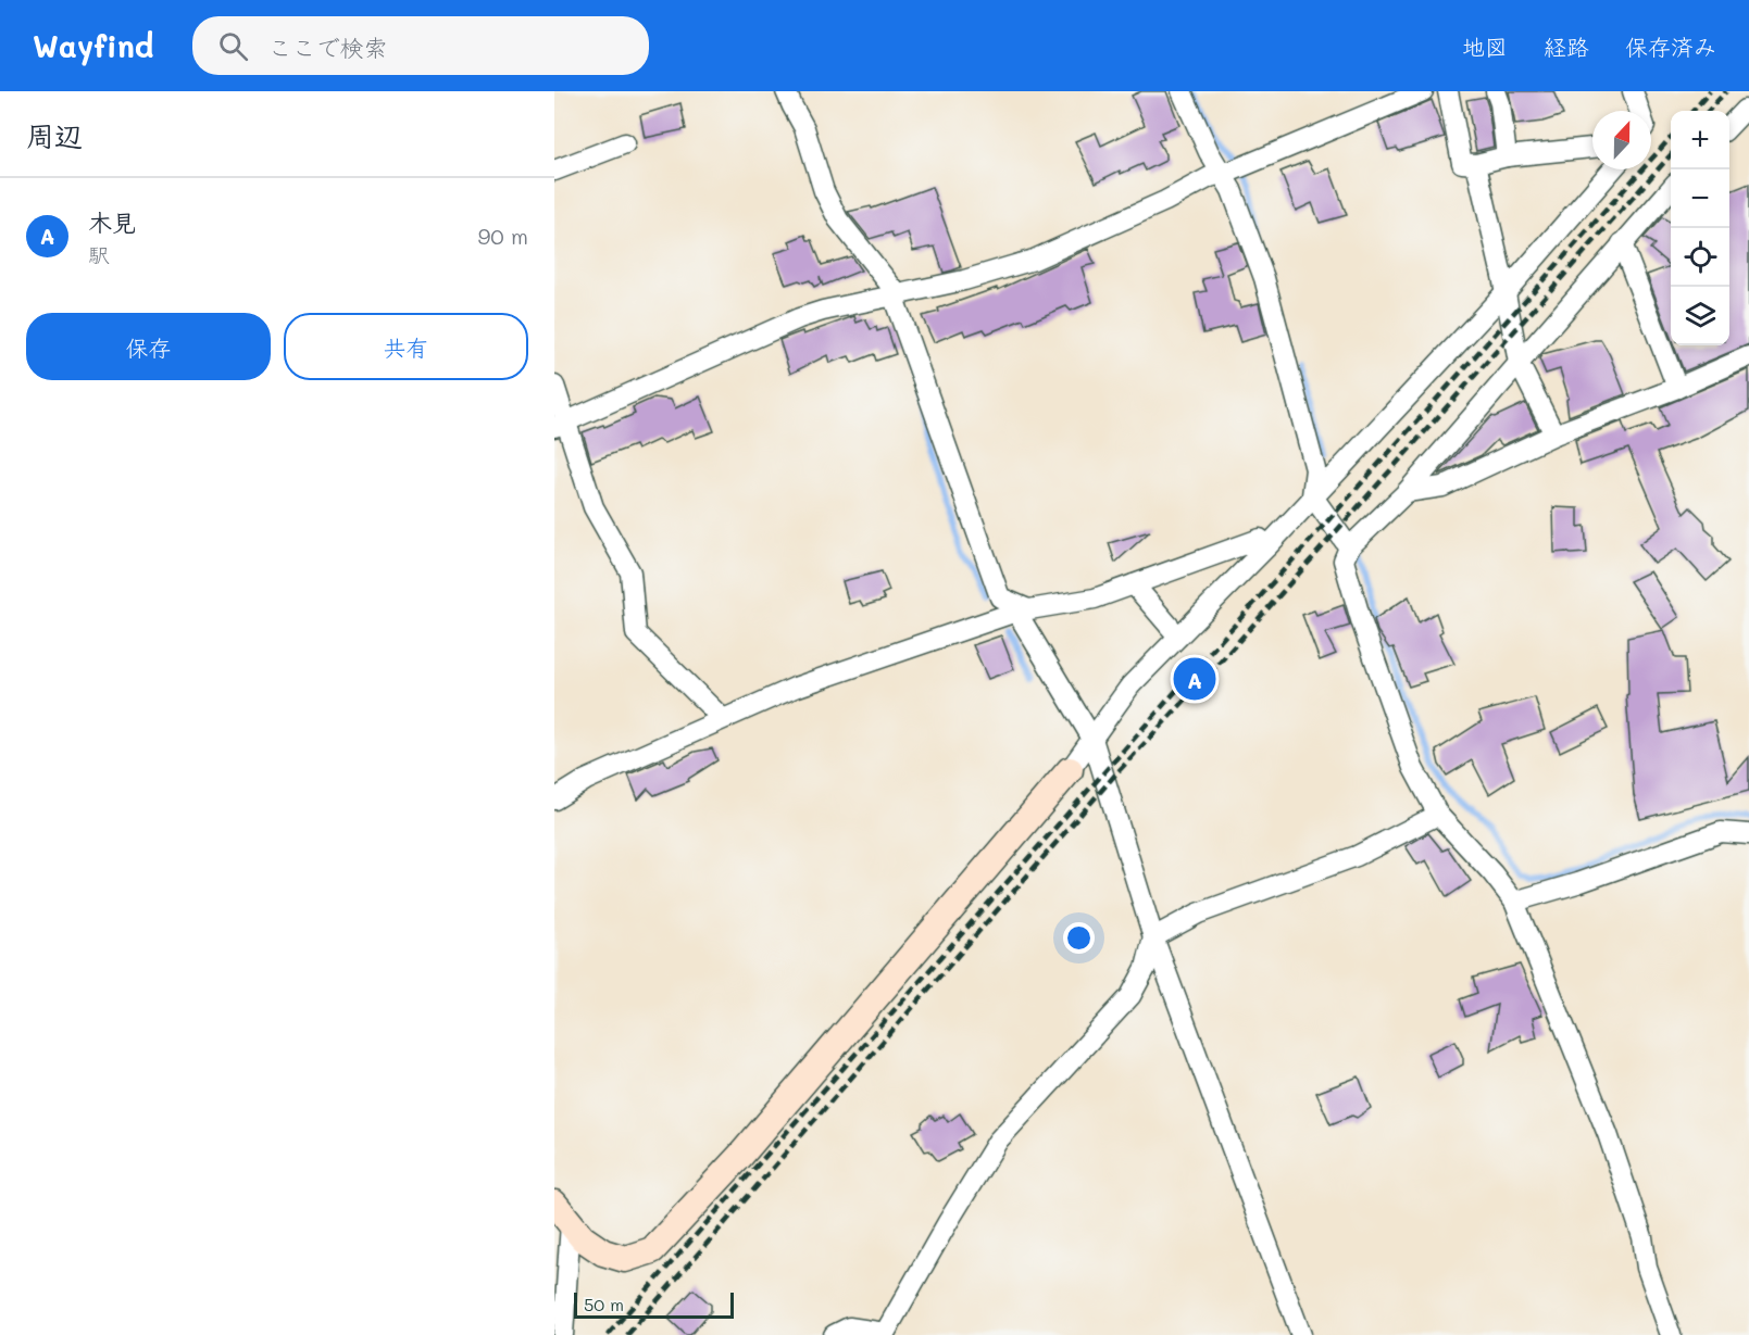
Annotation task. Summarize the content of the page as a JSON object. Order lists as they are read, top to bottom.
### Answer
{
  "scale_bar": "50 m",
  "north": "top",
  "page": {
    "header": "Wayfind",
    "search": "ここで検索",
    "nav": ["地図", "経路", "保存済み"],
    "heading": "周辺",
    "map_buttons": ["+", "−"],
    "list": [
      {
        "mark": "A",
        "name": "木見",
        "note": "駅",
        "value": "90 m"
      }
    ],
    "buttons": ["保存", "共有"],
    "pins": "A",
    "scale": "50 m"
  }
}
